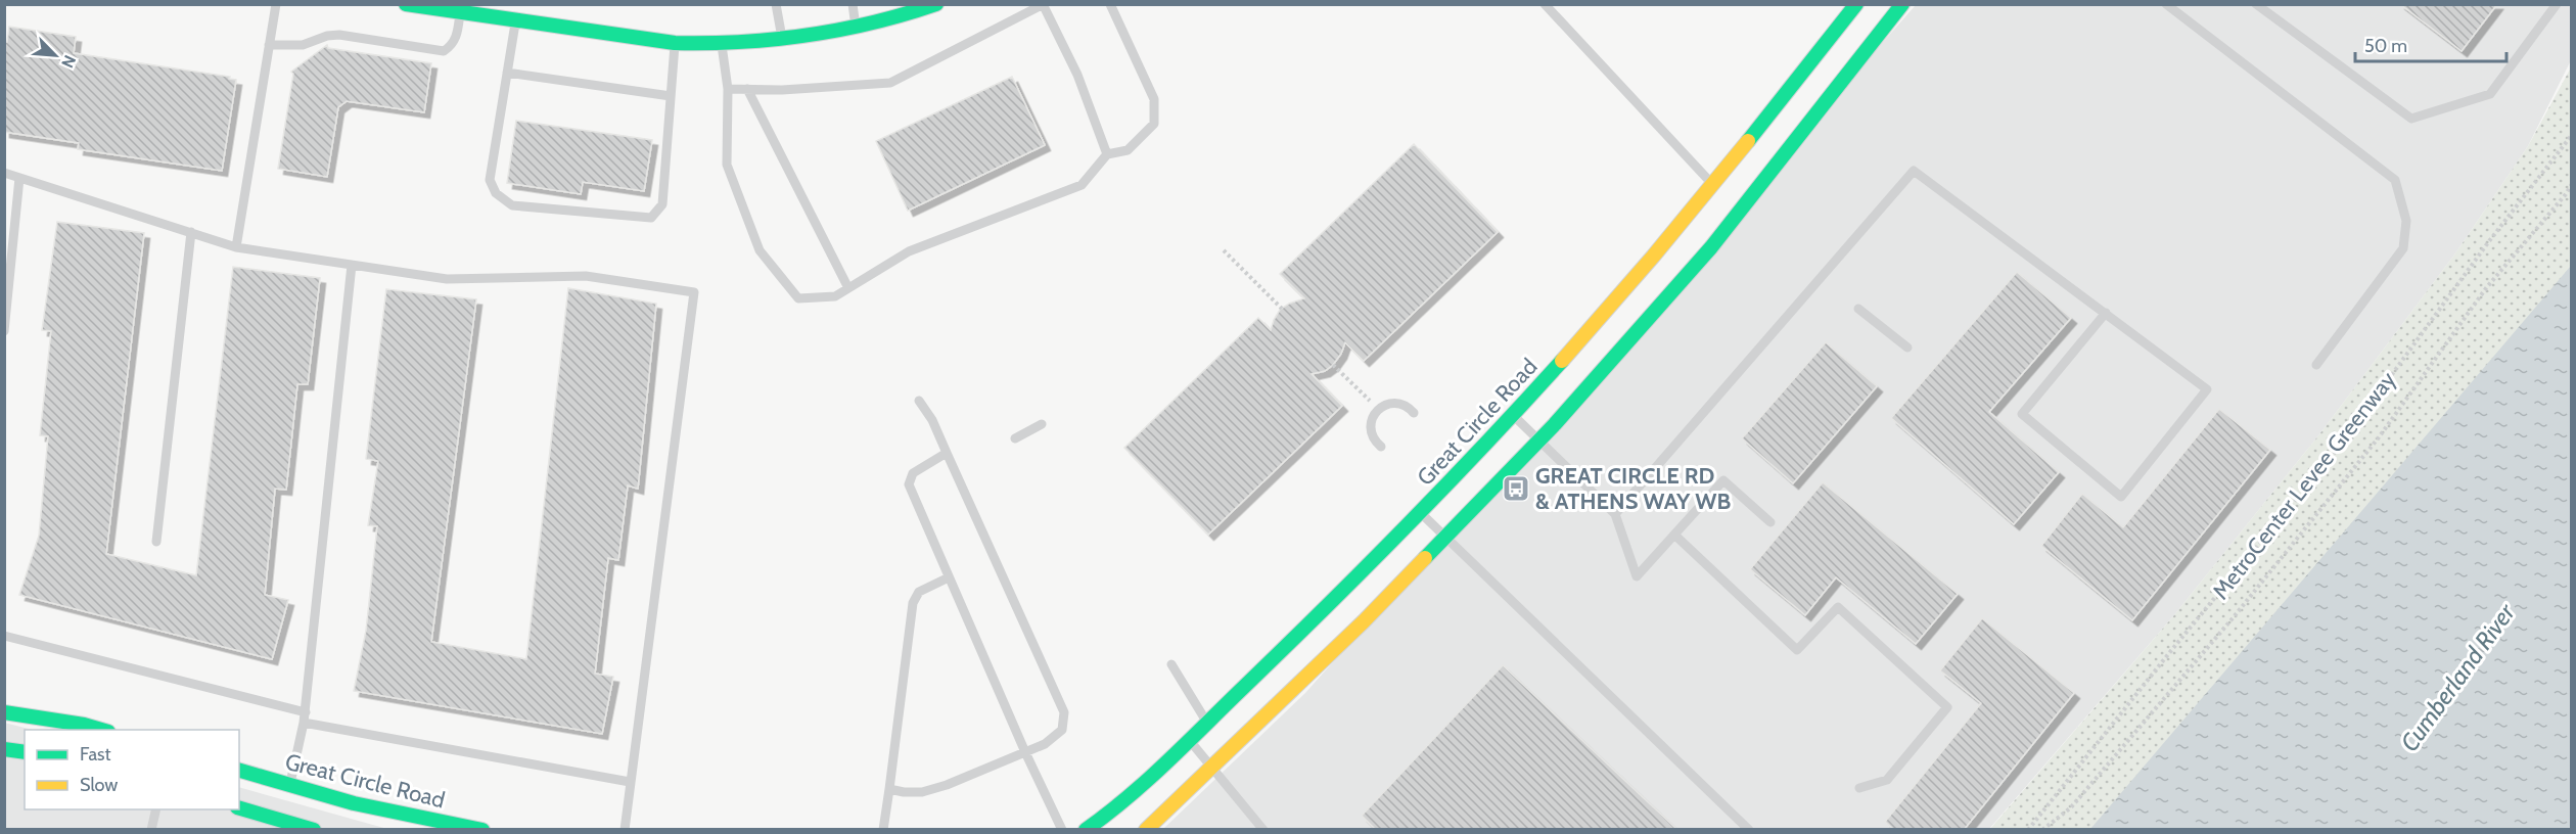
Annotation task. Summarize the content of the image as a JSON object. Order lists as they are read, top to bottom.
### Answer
{
  "streets": {
    "street": ["Great Circle Road"],
    "path": ["MetroCenter Levee Greenway"]
  },
  "water": ["Cumberland River"],
  "places": {
    "bus stop": ["GREAT CIRCLE RD & ATHENS WAY WB"]
  },
  "legend": ["Fast", "Slow"],
  "scale_bar": "50 m",
  "north": "bottom right"
}
